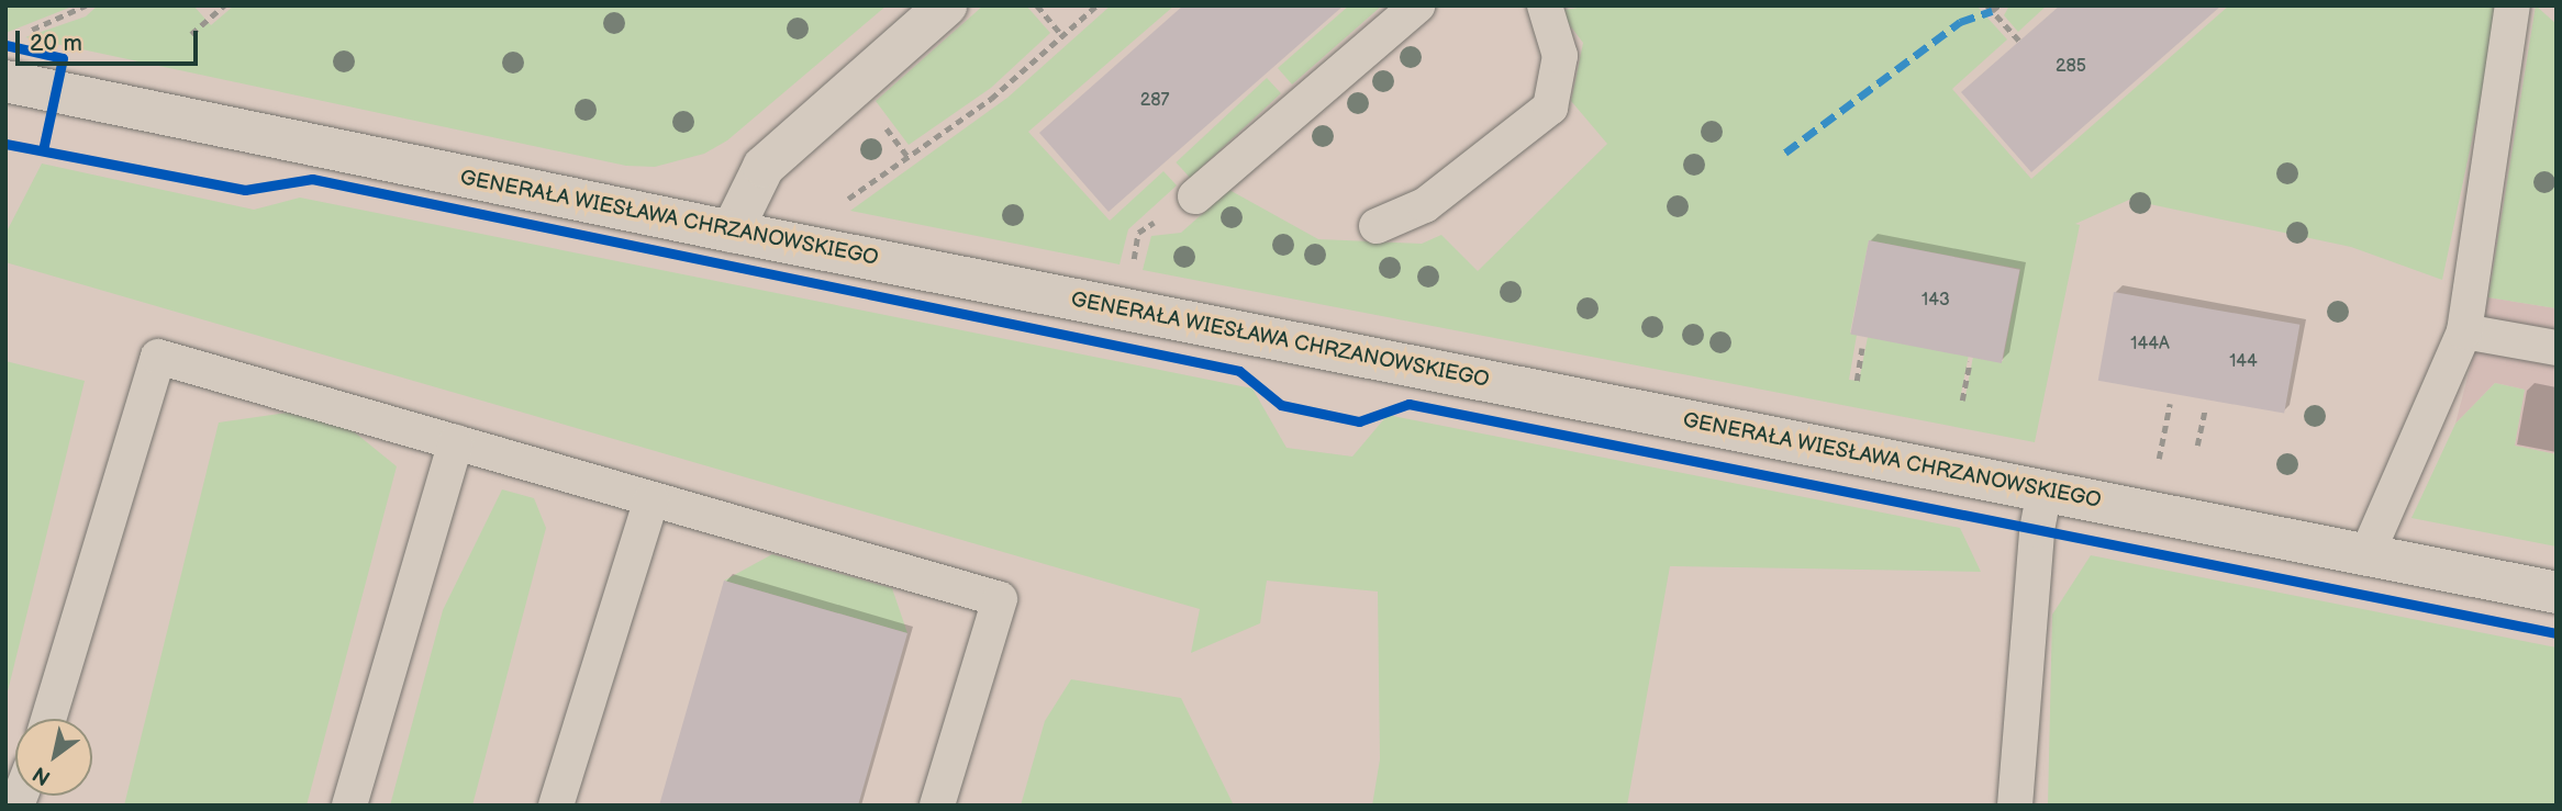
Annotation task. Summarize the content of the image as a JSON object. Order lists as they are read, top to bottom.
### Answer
{
  "streets": {
    "street": ["GENERAŁA WIESŁAWA CHRZANOWSKIEGO"]
  },
  "house_numbers": [
    "285",
    "287",
    "143",
    "144A",
    "144"
  ],
  "scale_bar": "20 m",
  "north": "bottom left"
}
